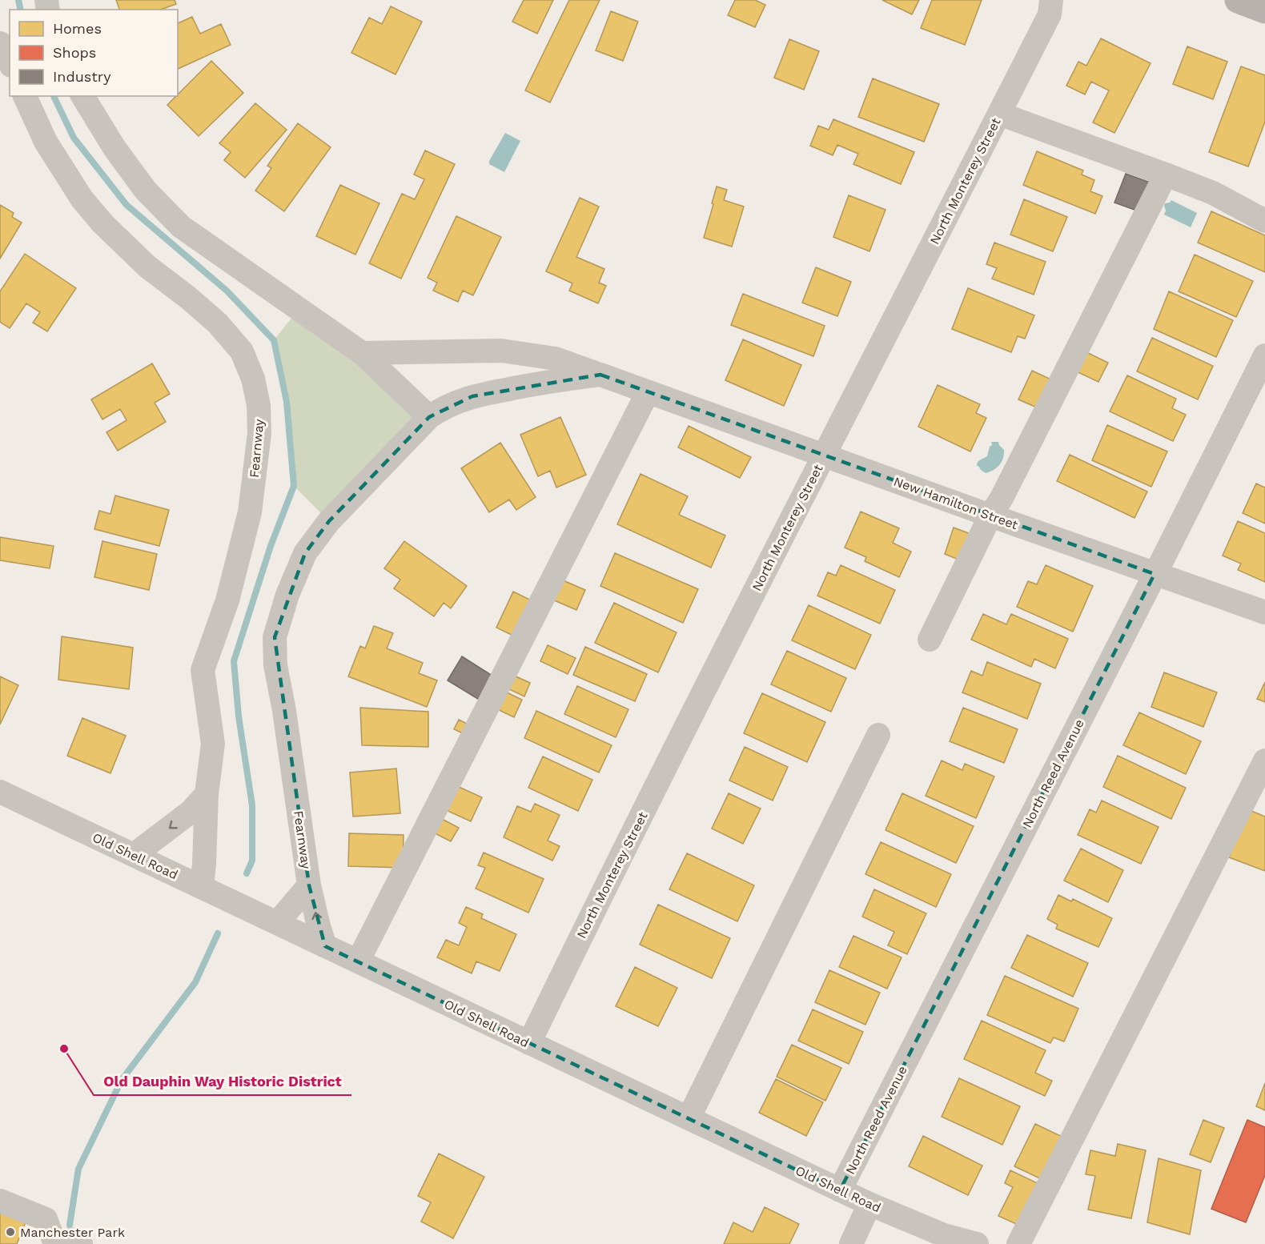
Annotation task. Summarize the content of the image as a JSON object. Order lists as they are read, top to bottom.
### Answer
{
  "streets": {
    "street": [
      "North Monterey Street",
      "Fearnway",
      "New Hamilton Street",
      "North Reed Avenue",
      "Old Shell Road"
    ]
  },
  "crossings": [
    ["North Monterey Street", "New Hamilton Street"],
    ["North Monterey Street", "Old Shell Road"],
    ["Fearnway", "New Hamilton Street"],
    ["Fearnway", "Old Shell Road"],
    ["New Hamilton Street", "North Reed Avenue"],
    ["North Reed Avenue", "Old Shell Road"]
  ],
  "places": ["Old Dauphin Way Historic District", "Manchester Park"],
  "legend": ["Homes", "Shops", "Industry"]
}
